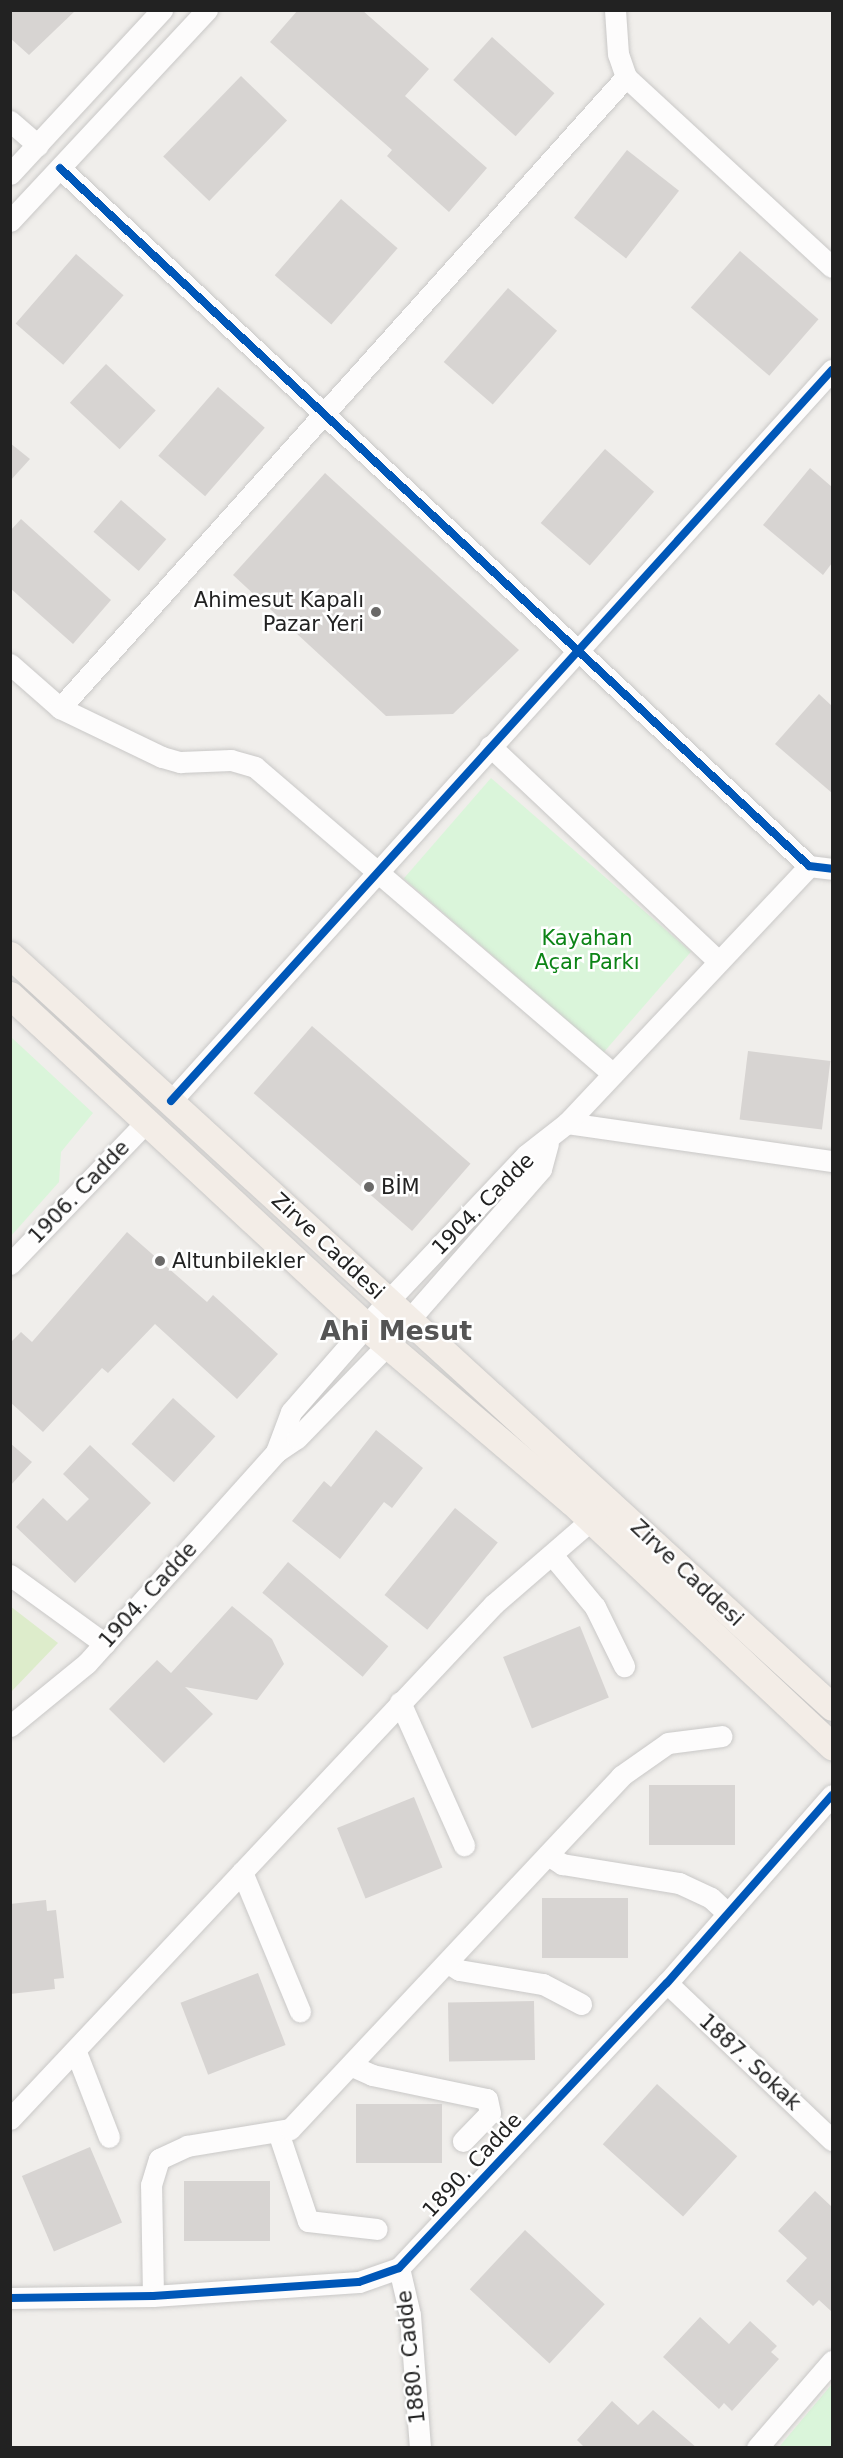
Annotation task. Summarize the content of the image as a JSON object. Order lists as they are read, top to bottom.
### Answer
{
  "streets": {
    "main road": ["Zirve Caddesi"],
    "street": [
      "1906. Cadde",
      "1904. Cadde",
      "1887. Sokak",
      "1890. Cadde",
      "1880. Cadde"
    ]
  },
  "crossings": [
    ["1906. Cadde", "Zirve Caddesi"],
    ["1904. Cadde", "Zirve Caddesi"],
    ["1887. Sokak", "1890. Cadde"],
    ["1890. Cadde", "1880. Cadde"]
  ],
  "districts": ["Ahi Mesut"],
  "parks": ["Kayahan Açar Parkı"],
  "places": ["Ahimesut Kapalı Pazar Yeri", "BİM", "Altunbilekler"]
}
